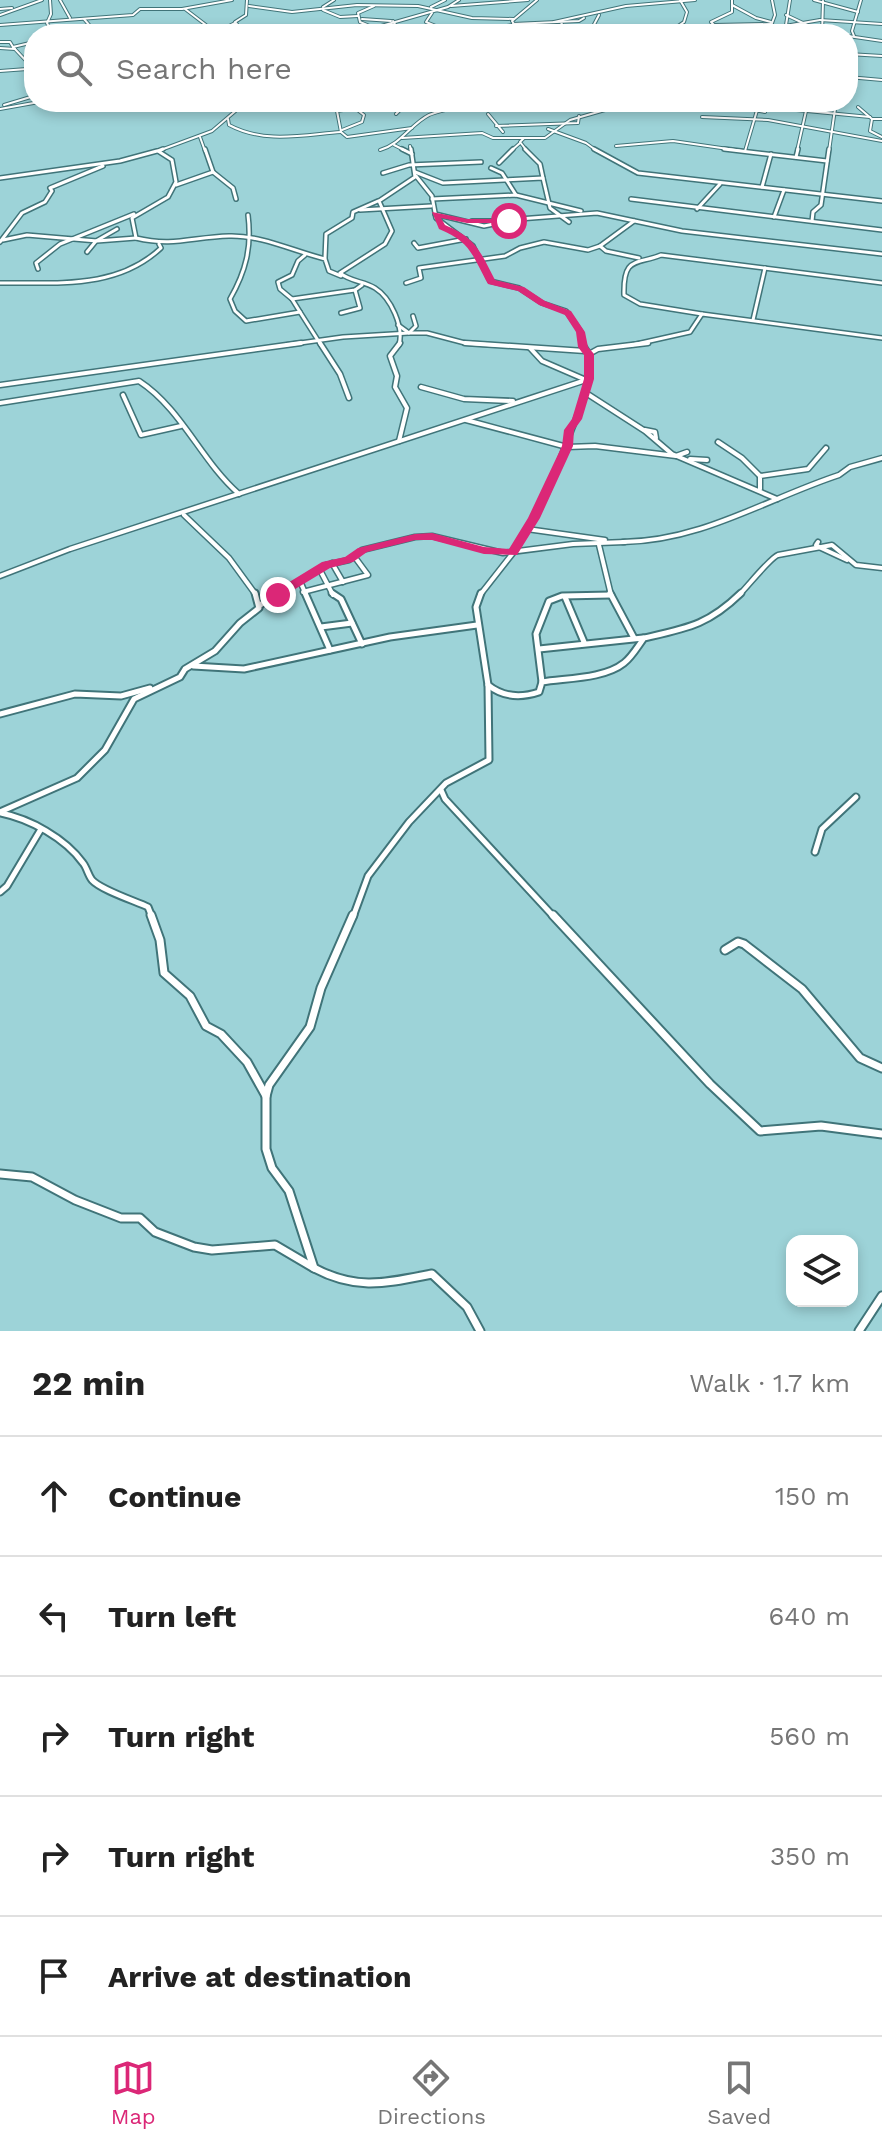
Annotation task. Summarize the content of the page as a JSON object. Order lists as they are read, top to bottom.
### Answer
{
  "page": {
    "search": "Search here",
    "heading": ["22 min", "Walk · 1.7 km"],
    "list": [
      ["Continue", "150 m"],
      ["Turn left", "640 m"],
      ["Turn right", "560 m"],
      ["Turn right", "350 m"],
      "Arrive at destination"
    ],
    "nav": ["Map", "Directions", "Saved"]
  }
}
